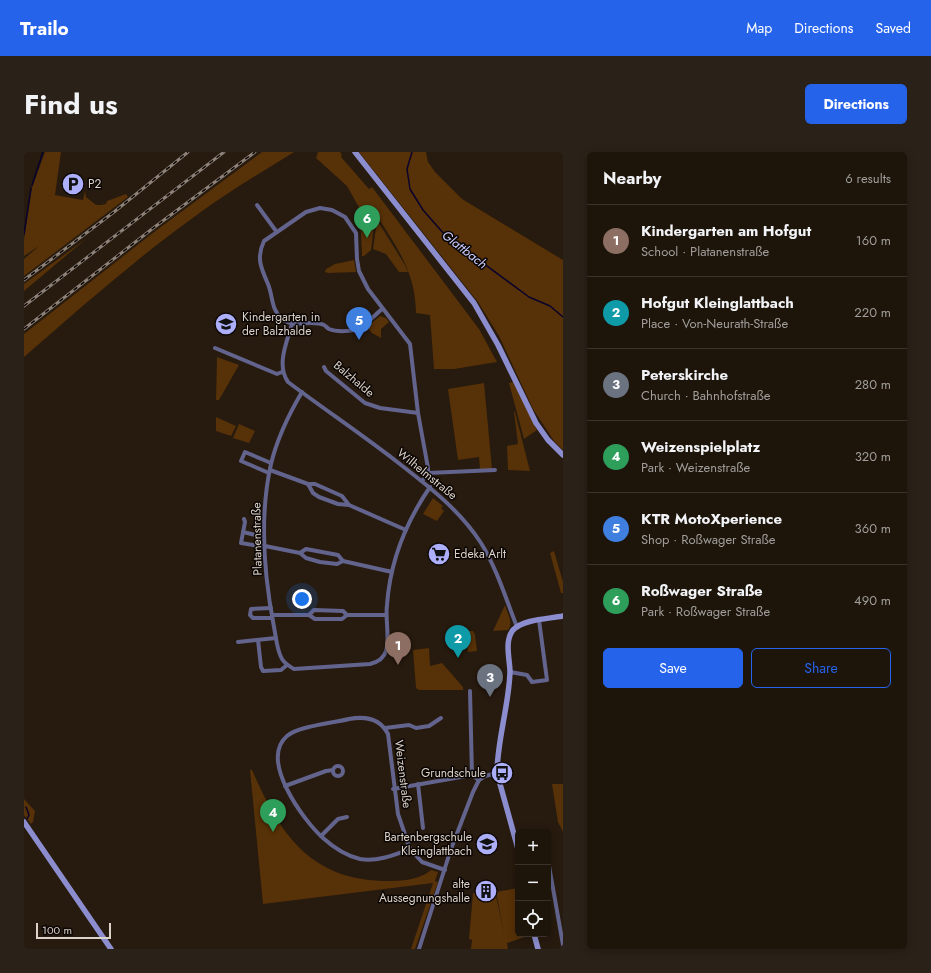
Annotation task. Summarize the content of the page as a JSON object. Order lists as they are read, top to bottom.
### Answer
{
  "streets": {
    "street": [
      "Balzhalde",
      "Wilhelmstraße",
      "Platanenstraße",
      "Weizenstraße"
    ]
  },
  "crossings": [
    ["Wilhelmstraße", "Platanenstraße"]
  ],
  "water": ["Glattbach"],
  "places": {
    "parking": ["P2"],
    "school or university": ["Kindergarten in der Balzhalde", "Bartenbergschule Kleinglattbach"],
    "supermarket": ["Edeka Arlt"],
    "bus stop": ["Grundschule"],
    "building": ["alte Aussegnungshalle"]
  },
  "scale_bar": "100 m",
  "page": {
    "header": "Trailo",
    "nav": ["Map", "Directions", "Saved"],
    "title": "Find us",
    "buttons": [
      "Directions",
      ["Save", "Share"]
    ],
    "heading": ["Nearby", "6 results"],
    "list": [
      {
        "mark": "1",
        "name": "Kindergarten am Hofgut",
        "note": "School · Platanenstraße",
        "value": "160 m"
      },
      {
        "mark": "2",
        "name": "Hofgut Kleinglattbach",
        "note": "Place · Von-Neurath-Straße",
        "value": "220 m"
      },
      {
        "mark": "3",
        "name": "Peterskirche",
        "note": "Church · Bahnhofstraße",
        "value": "280 m"
      },
      {
        "mark": "4",
        "name": "Weizenspielplatz",
        "note": "Park · Weizenstraße",
        "value": "320 m"
      },
      {
        "mark": "5",
        "name": "KTR MotoXperience",
        "note": "Shop · Roßwager Straße",
        "value": "360 m"
      },
      {
        "mark": "6",
        "name": "Roßwager Straße",
        "note": "Park · Roßwager Straße",
        "value": "490 m"
      }
    ],
    "pins": [
      "6",
      "5",
      "2",
      "1",
      "3",
      "4"
    ],
    "map_buttons": ["+", "−"],
    "scale": "100 m"
  }
}
